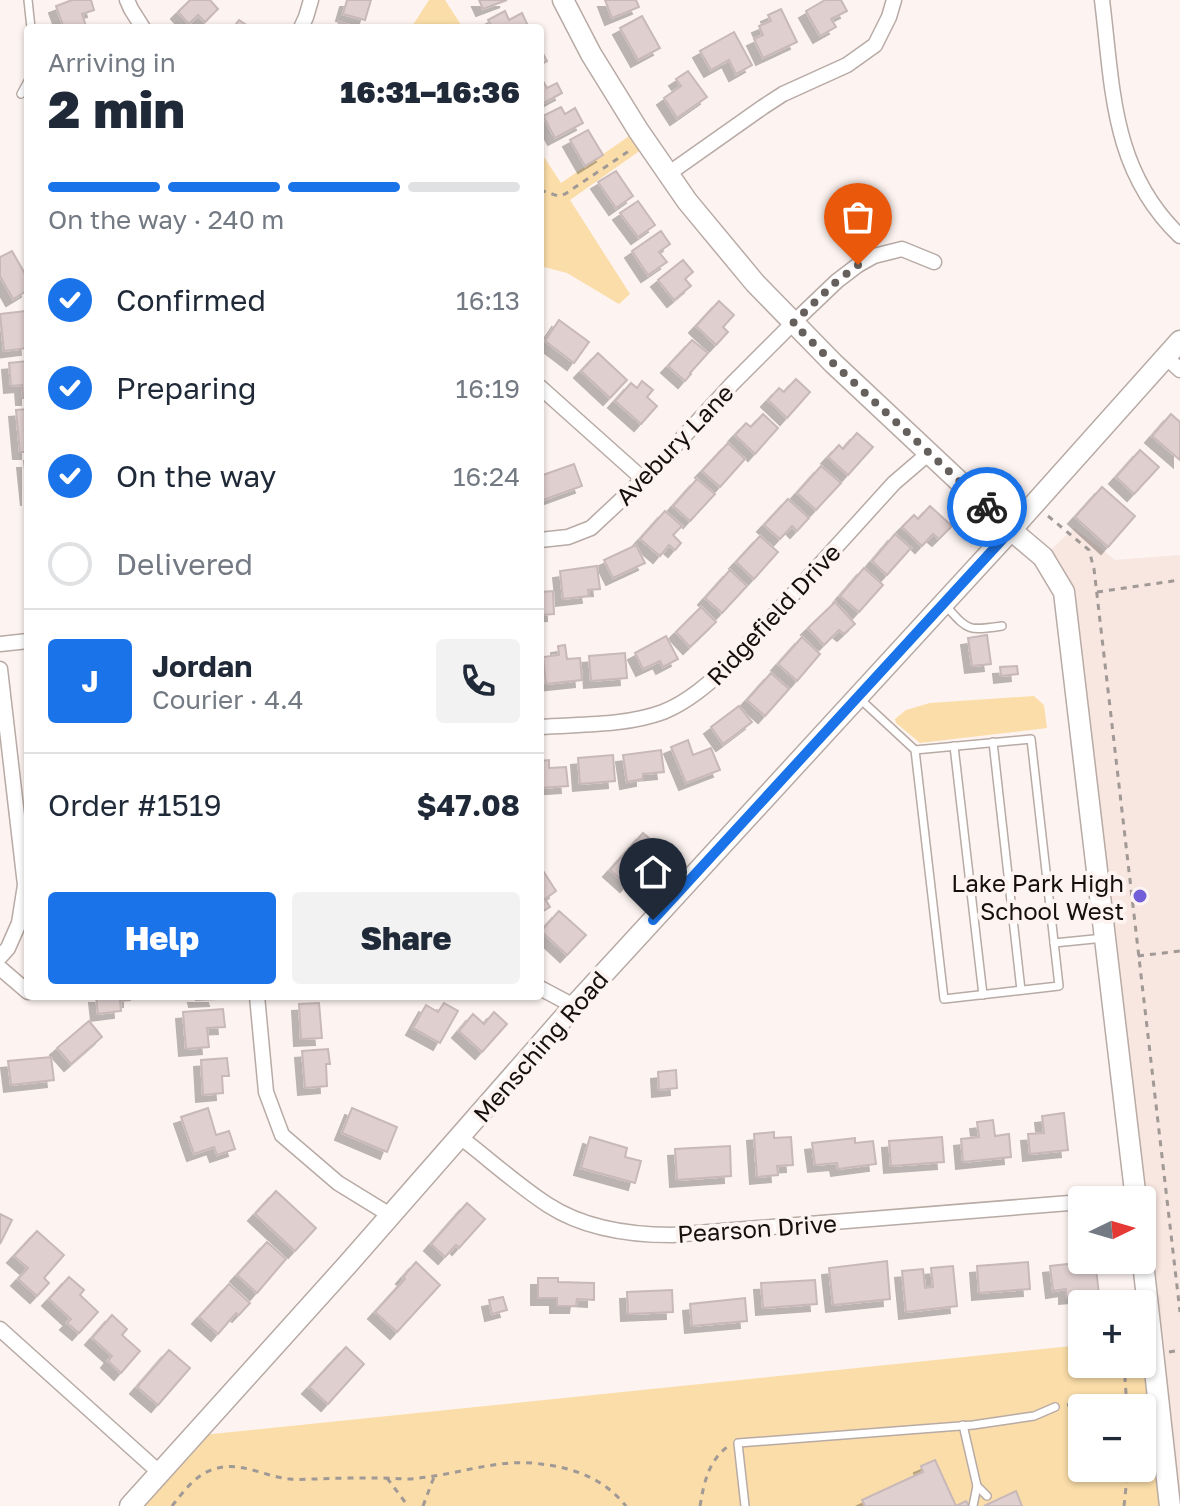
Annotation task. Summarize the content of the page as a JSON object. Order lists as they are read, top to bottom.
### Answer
{
  "streets": {
    "street": [
      "Avebury Lane",
      "Ridgefield Drive",
      "Mensching Road",
      "Pearson Drive"
    ]
  },
  "crossings": [
    ["Mensching Road", "Pearson Drive"]
  ],
  "places": ["Lake Park High School West"],
  "north": "right",
  "page": {
    "heading": ["2 min", "Arriving in", "16:31–16:36"],
    "panel": [
      "Jordan",
      "Courier · 4.4",
      "Order #1519",
      "$47.08"
    ],
    "bar": "On the way · 240 m",
    "list": [
      ["Confirmed", "16:13"],
      ["Preparing", "16:19"],
      ["On the way", "16:24"],
      "Delivered"
    ],
    "round": "J",
    "buttons": ["Help", "Share"],
    "map_buttons": ["+", "−"]
  }
}
